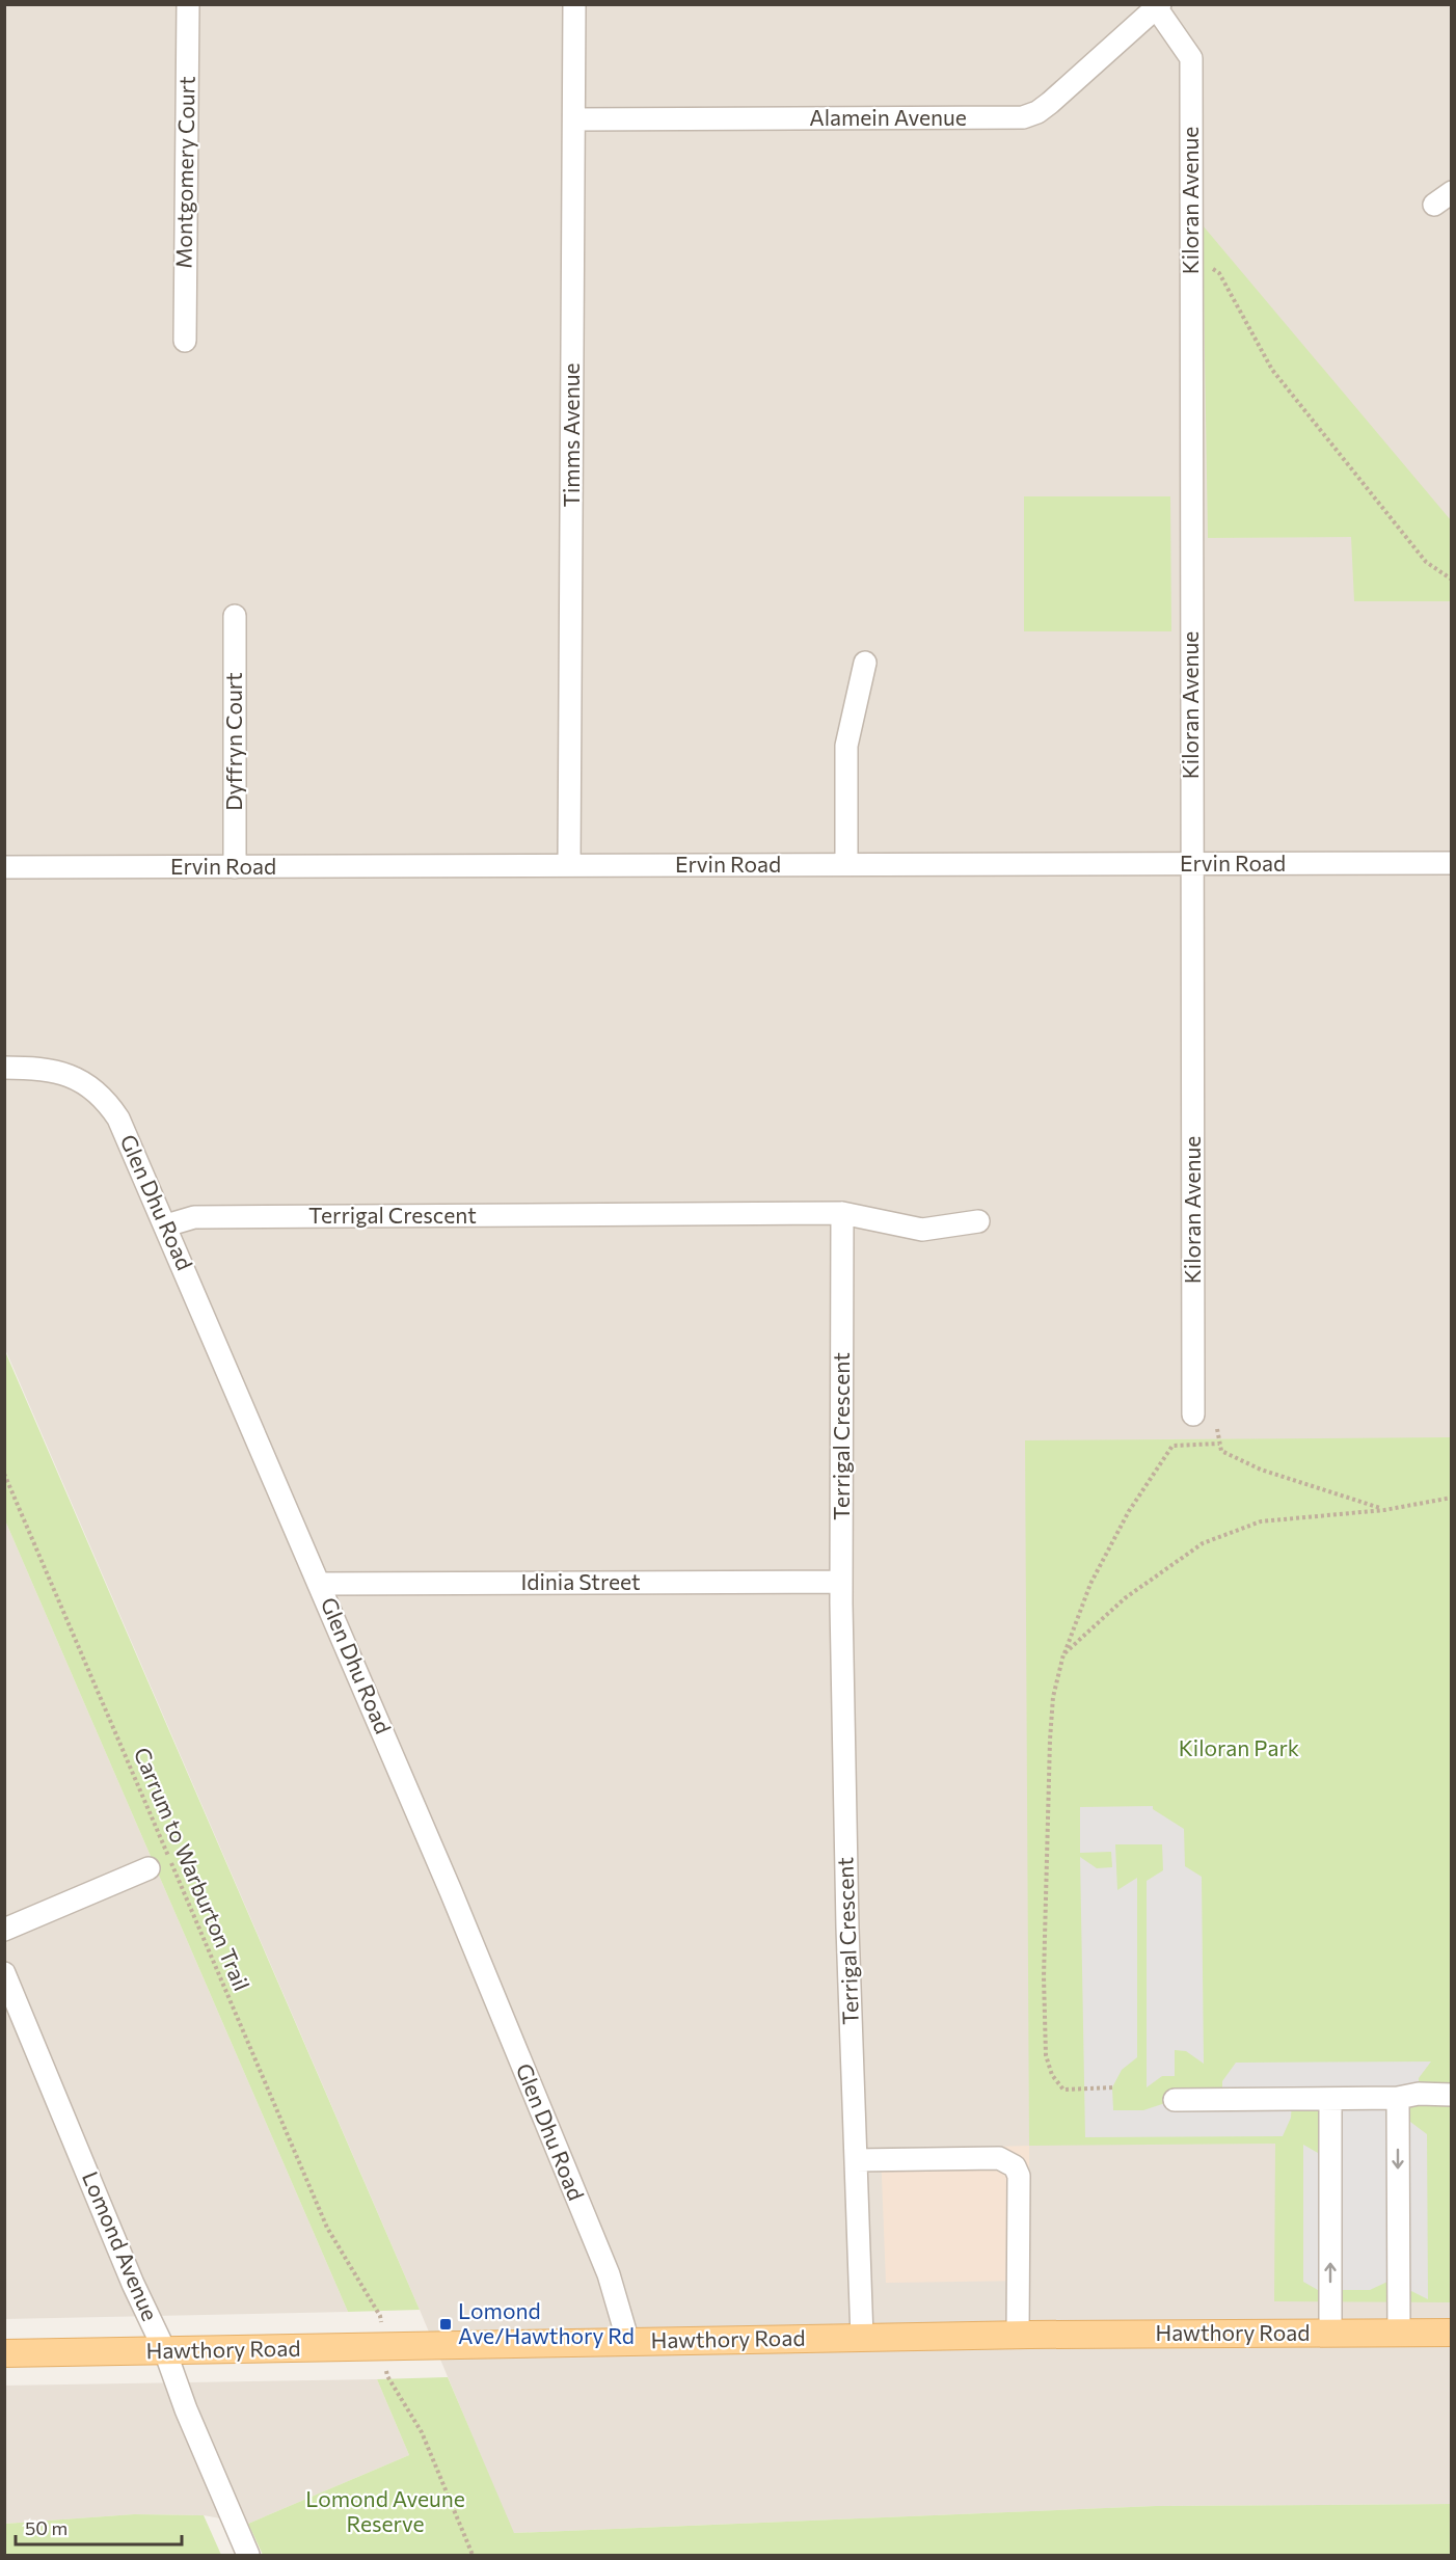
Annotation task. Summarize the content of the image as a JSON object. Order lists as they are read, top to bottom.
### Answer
{
  "streets": {
    "main road": ["Hawthory Road"],
    "street": [
      "Alamein Avenue",
      "Montgomery Court",
      "Kiloran Avenue",
      "Timms Avenue",
      "Dyffryn Court",
      "Ervin Road",
      "Glen Dhu Road",
      "Terrigal Crescent",
      "Idinia Street",
      "Lomond Avenue"
    ],
    "path": ["Carrum to Warburton Trail"]
  },
  "crossings": [
    ["Alamein Avenue", "Kiloran Avenue"],
    ["Alamein Avenue", "Timms Avenue"],
    ["Kiloran Avenue", "Ervin Road"],
    ["Timms Avenue", "Ervin Road"],
    ["Dyffryn Court", "Ervin Road"],
    ["Glen Dhu Road", "Terrigal Crescent"],
    ["Glen Dhu Road", "Idinia Street"],
    ["Glen Dhu Road", "Hawthory Road"],
    ["Terrigal Crescent", "Idinia Street"],
    ["Terrigal Crescent", "Hawthory Road"],
    ["Lomond Avenue", "Hawthory Road"]
  ],
  "parks": ["Kiloran Park", "Lomond Aveune Reserve"],
  "places": {
    "transit": ["Lomond Ave/Hawthory Rd"]
  },
  "scale_bar": "50 m"
}
